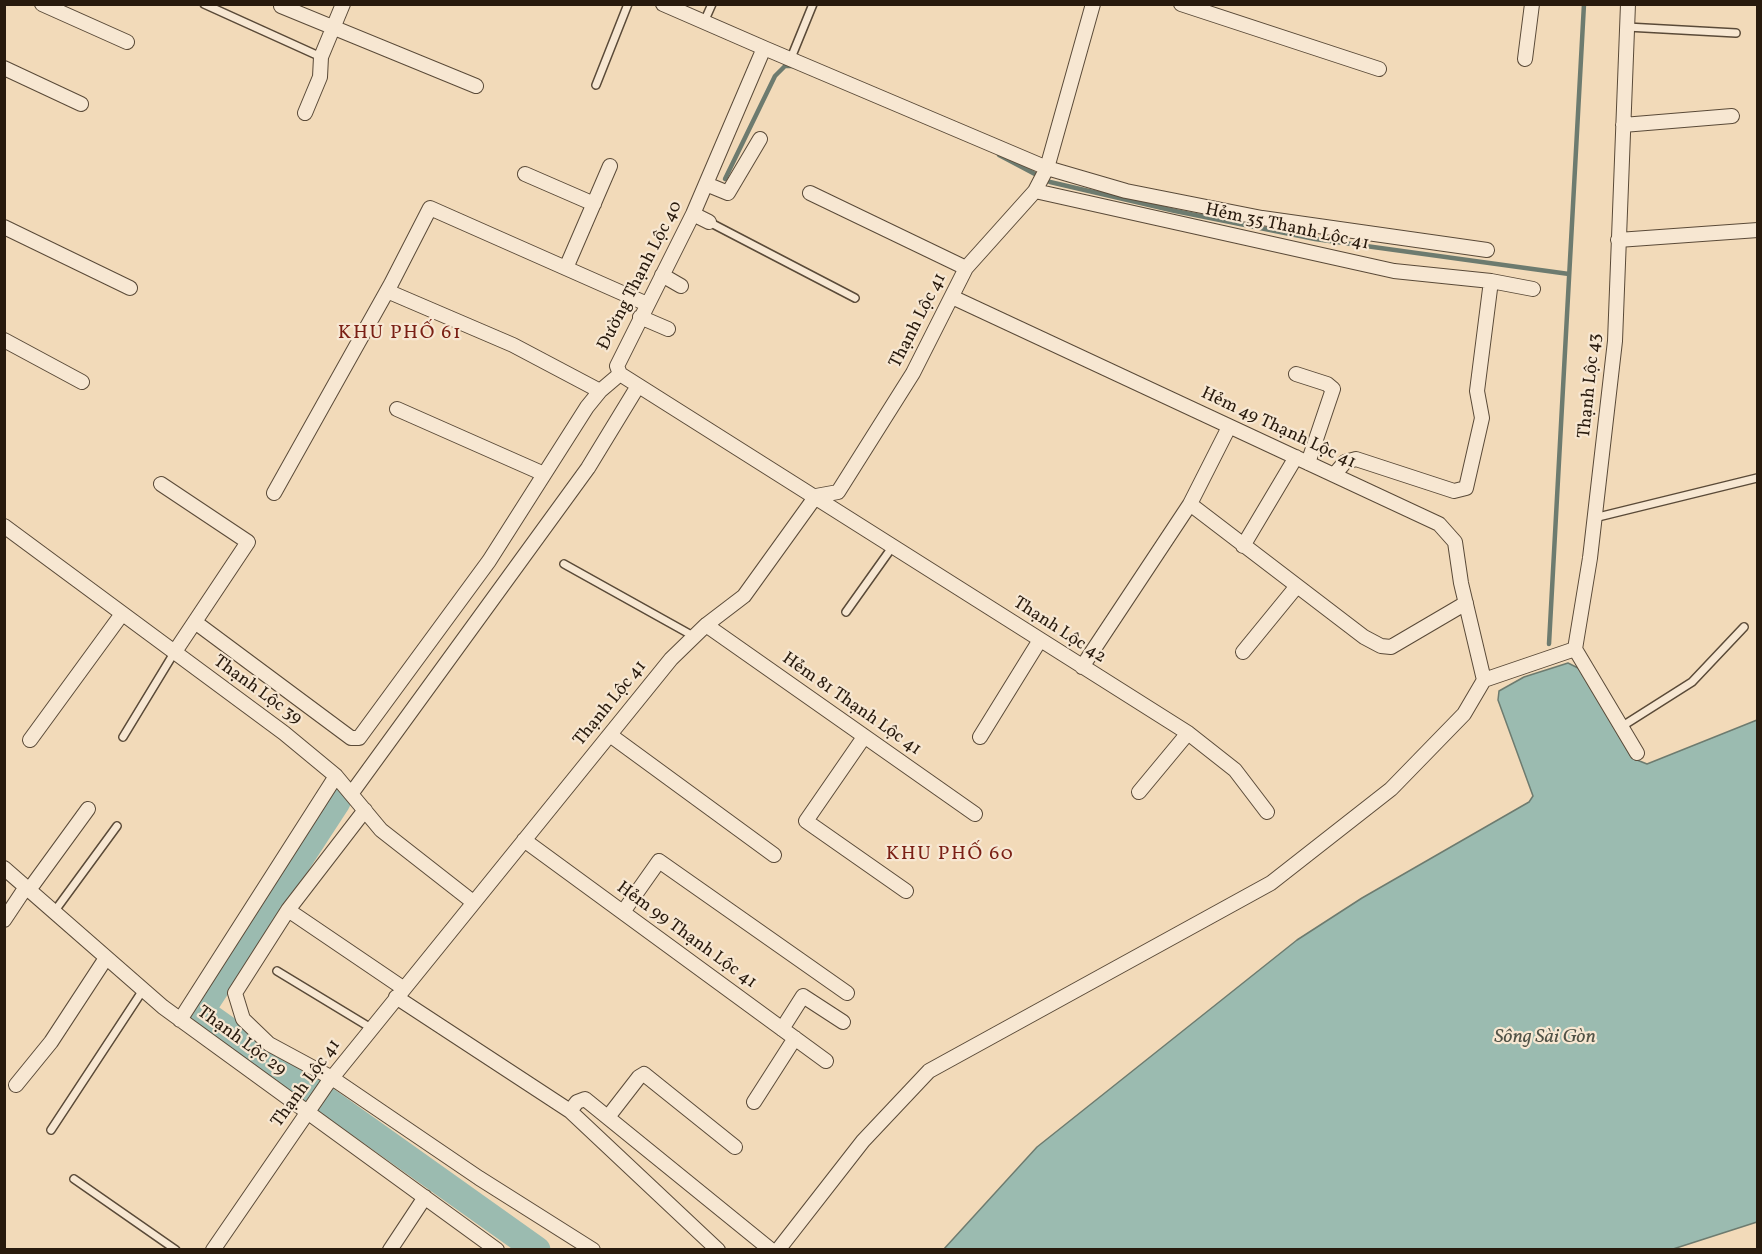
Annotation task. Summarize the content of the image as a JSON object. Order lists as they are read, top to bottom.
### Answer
{
  "streets": {
    "street": [
      "Hẻm 35 Thạnh Lộc 41",
      "Đường Thạnh Lộc 40",
      "Thạnh Lộc 41",
      "Thạnh Lộc 43",
      "Hẻm 49 Thạnh Lộc 41",
      "Thạnh Lộc 42",
      "Thạnh Lộc 39",
      "Hẻm 81 Thạnh Lộc 41",
      "Hẻm 99 Thạnh Lộc 41",
      "Thạnh Lộc 29"
    ]
  },
  "crossings": [
    ["Hẻm 35 Thạnh Lộc 41", "Thạnh Lộc 41"],
    ["Đường Thạnh Lộc 40", "Thạnh Lộc 41"],
    ["Đường Thạnh Lộc 40", "Thạnh Lộc 42"],
    ["Thạnh Lộc 41", "Hẻm 49 Thạnh Lộc 41"],
    ["Thạnh Lộc 41", "Thạnh Lộc 42"],
    ["Thạnh Lộc 41", "Thạnh Lộc 39"],
    ["Thạnh Lộc 41", "Hẻm 81 Thạnh Lộc 41"],
    ["Thạnh Lộc 41", "Hẻm 99 Thạnh Lộc 41"],
    ["Thạnh Lộc 41", "Thạnh Lộc 29"]
  ],
  "districts": ["KHU PHỐ 61", "KHU PHỐ 60"],
  "water": ["Sông Sài Gòn"]
}
